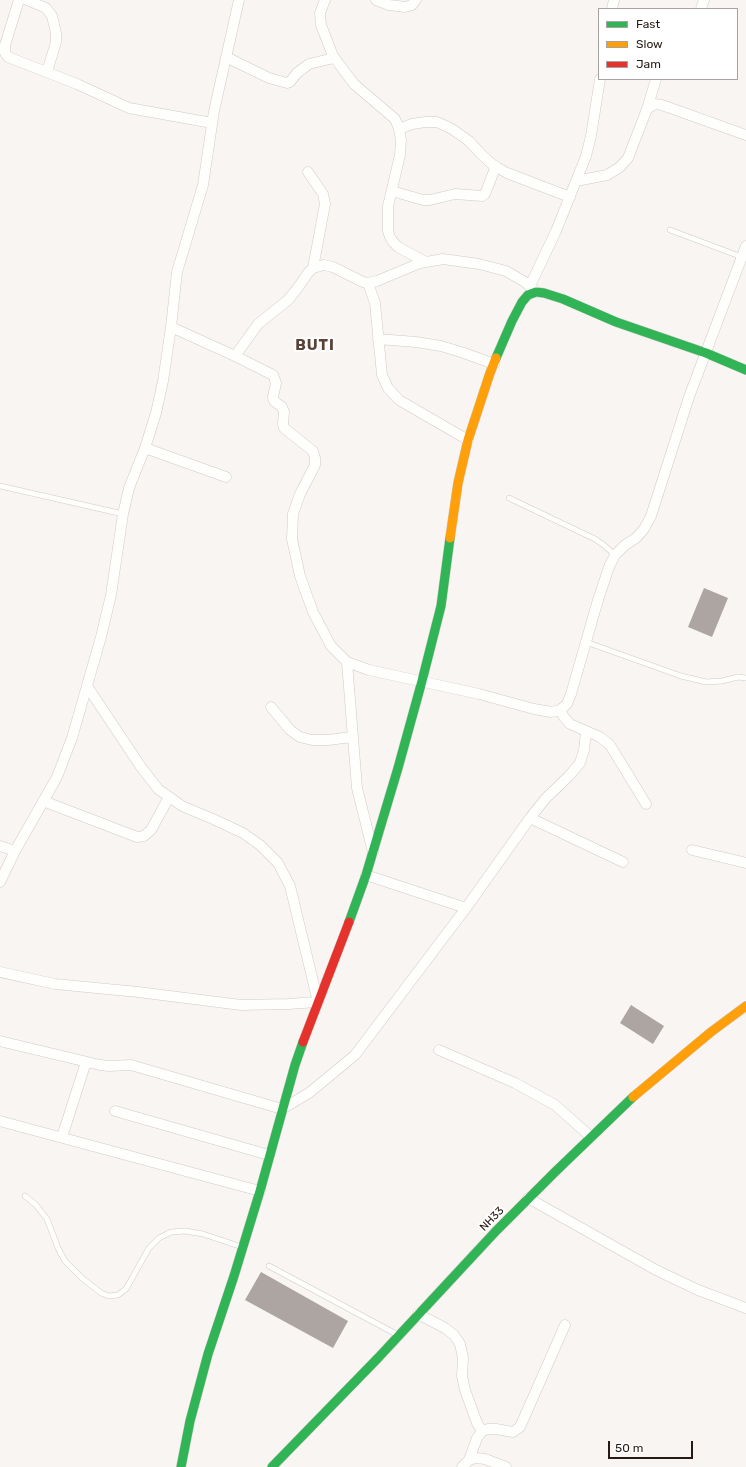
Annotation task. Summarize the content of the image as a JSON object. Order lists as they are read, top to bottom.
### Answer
{
  "streets": {
    "street": ["NH33"]
  },
  "districts": ["BUTI"],
  "legend": ["Fast", "Slow", "Jam"],
  "scale_bar": "50 m"
}
